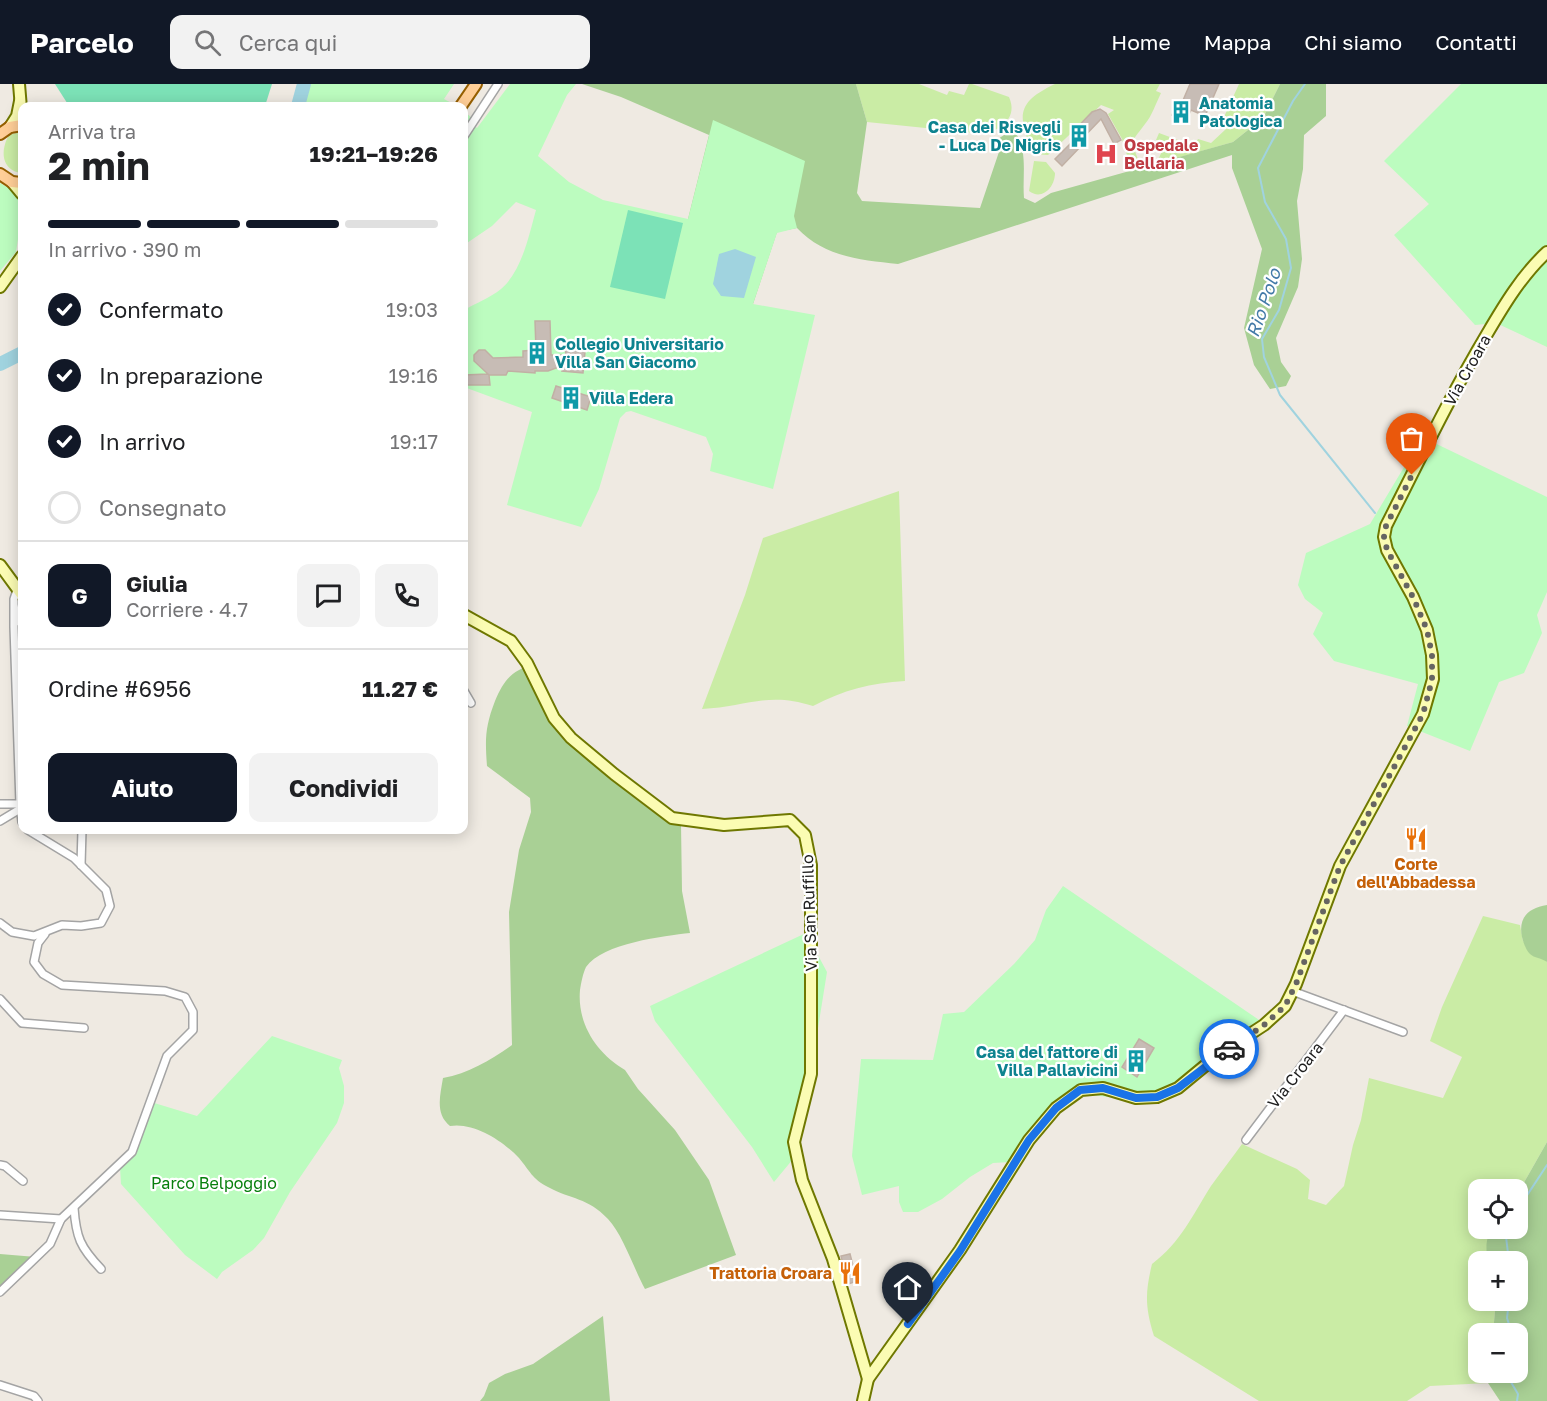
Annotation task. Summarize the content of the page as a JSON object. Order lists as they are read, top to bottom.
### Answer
{
  "streets": {
    "street": ["Via Croara", "Via San Ruffillo"]
  },
  "crossings": [
    ["Via Croara", "Via San Ruffillo"]
  ],
  "water": ["Rio Polo"],
  "parks": ["Parco Belpoggio"],
  "places": {
    "building": [
      "Anatomia Patologica",
      "Casa dei Risvegli - Luca De Nigris",
      "Collegio Universitario Villa San Giacomo",
      "Villa Edera",
      "Casa del fattore di Villa Pallavicini"
    ],
    "hospital": ["Ospedale Bellaria"],
    "restaurant": ["Corte dell'Abbadessa", "Trattoria Croara"]
  },
  "page": {
    "header": "Parcelo",
    "search": "Cerca qui",
    "nav": [
      "Home",
      "Mappa",
      "Chi siamo",
      "Contatti"
    ],
    "heading": ["2 min", "Arriva tra", "19:21–19:26"],
    "panel": [
      "Giulia",
      "Corriere · 4.7",
      "Ordine #6956",
      "11.27 €"
    ],
    "bar": "In arrivo · 390 m",
    "list": [
      ["Confermato", "19:03"],
      ["In preparazione", "19:16"],
      ["In arrivo", "19:17"],
      "Consegnato"
    ],
    "round": "G",
    "buttons": ["Aiuto", "Condividi"],
    "map_buttons": ["+", "−"]
  }
}
